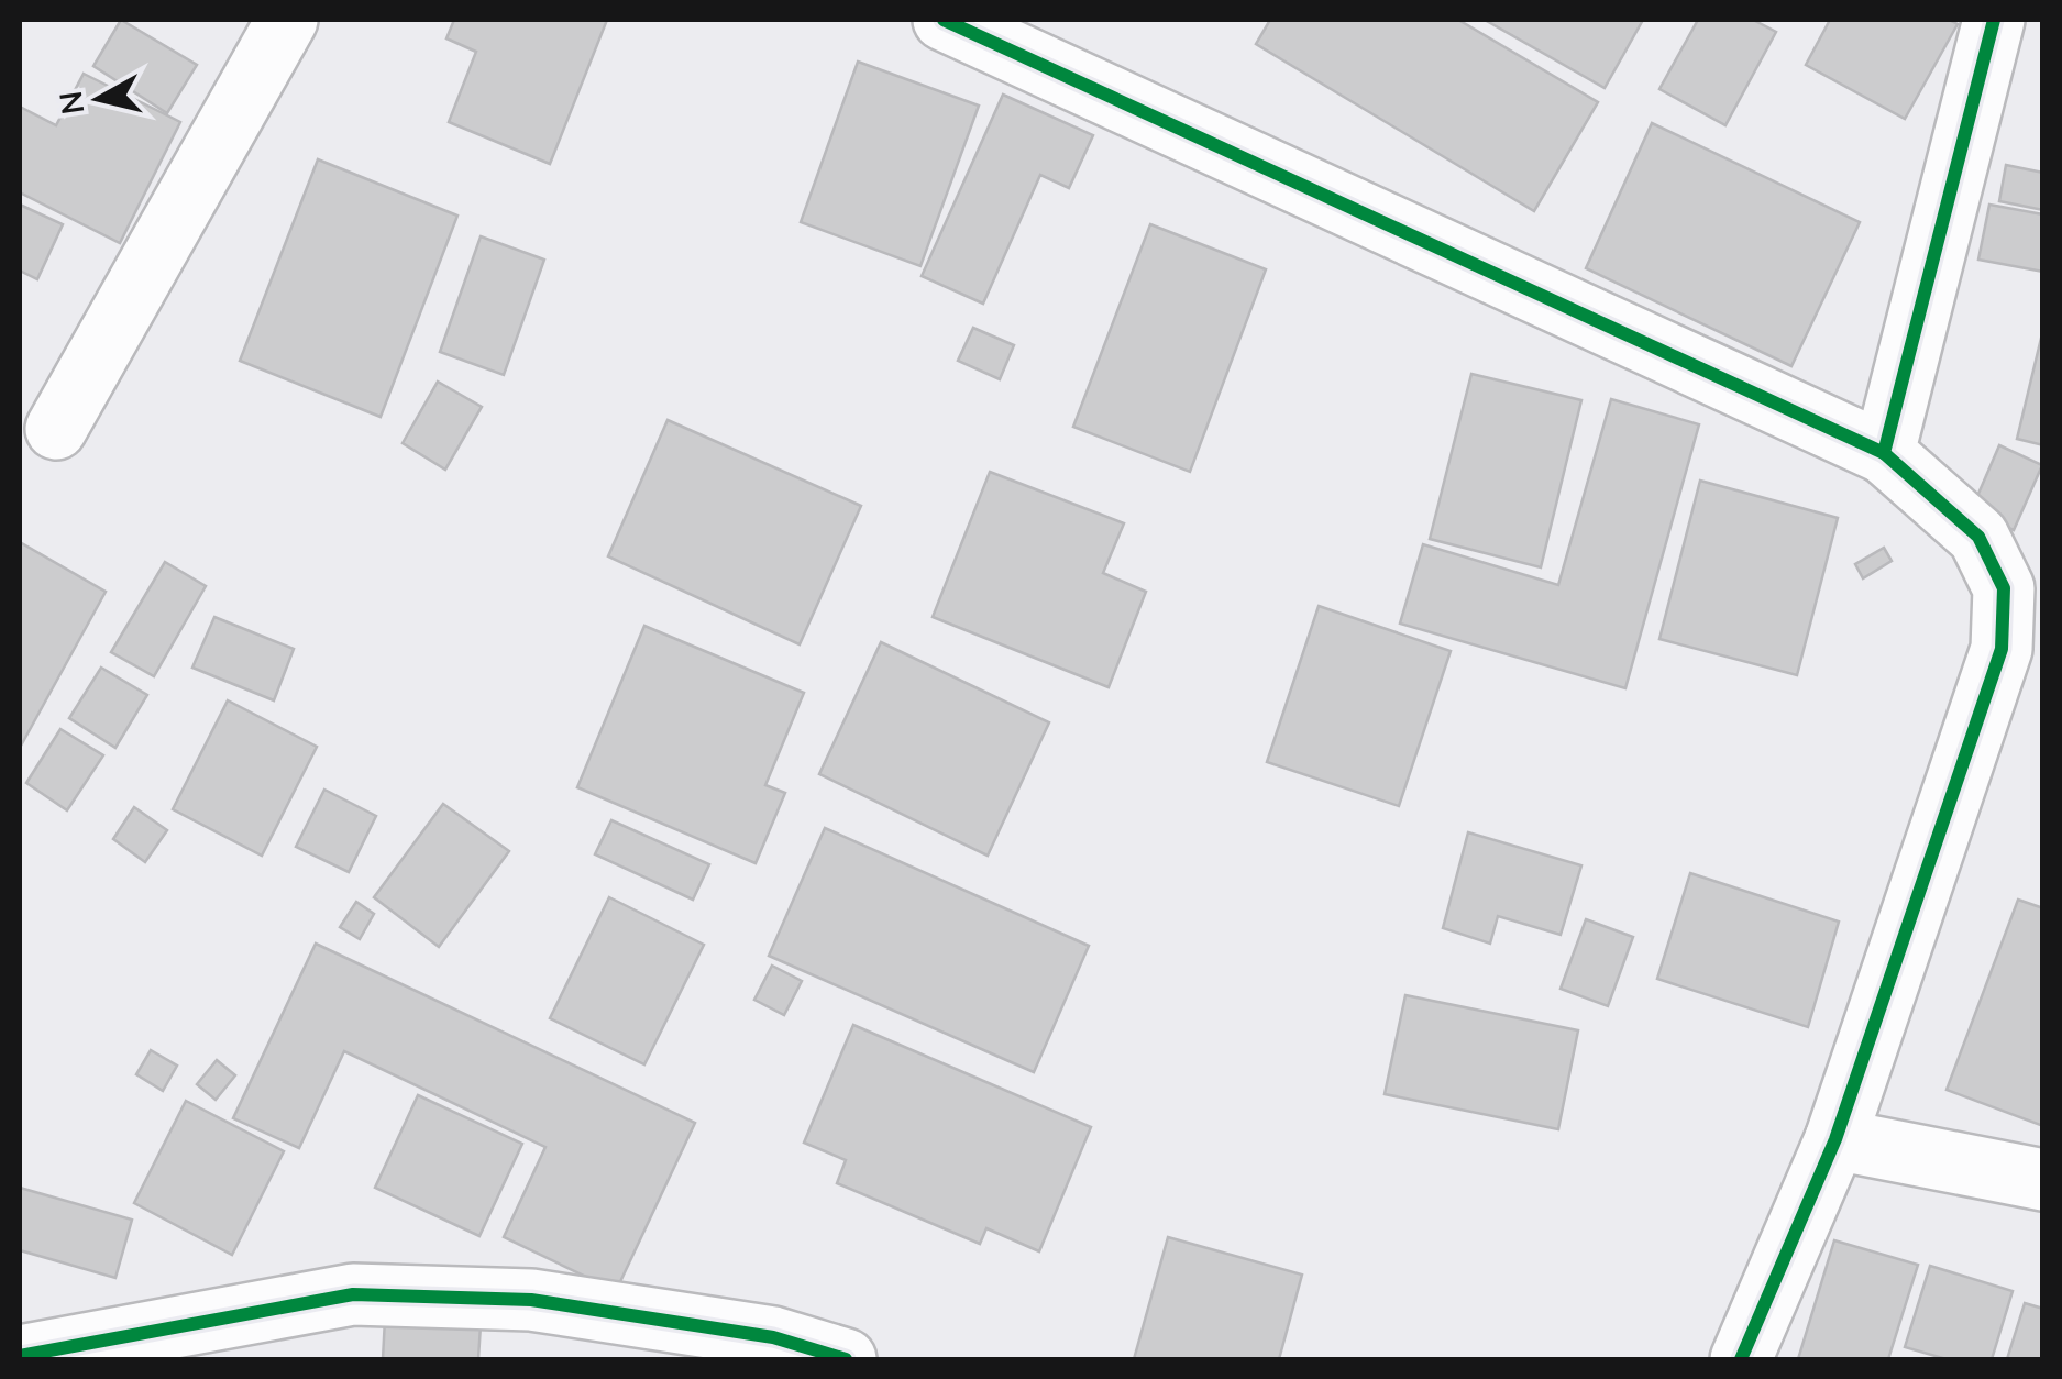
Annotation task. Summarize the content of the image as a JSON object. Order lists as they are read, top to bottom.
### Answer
{
  "north": "left"
}
